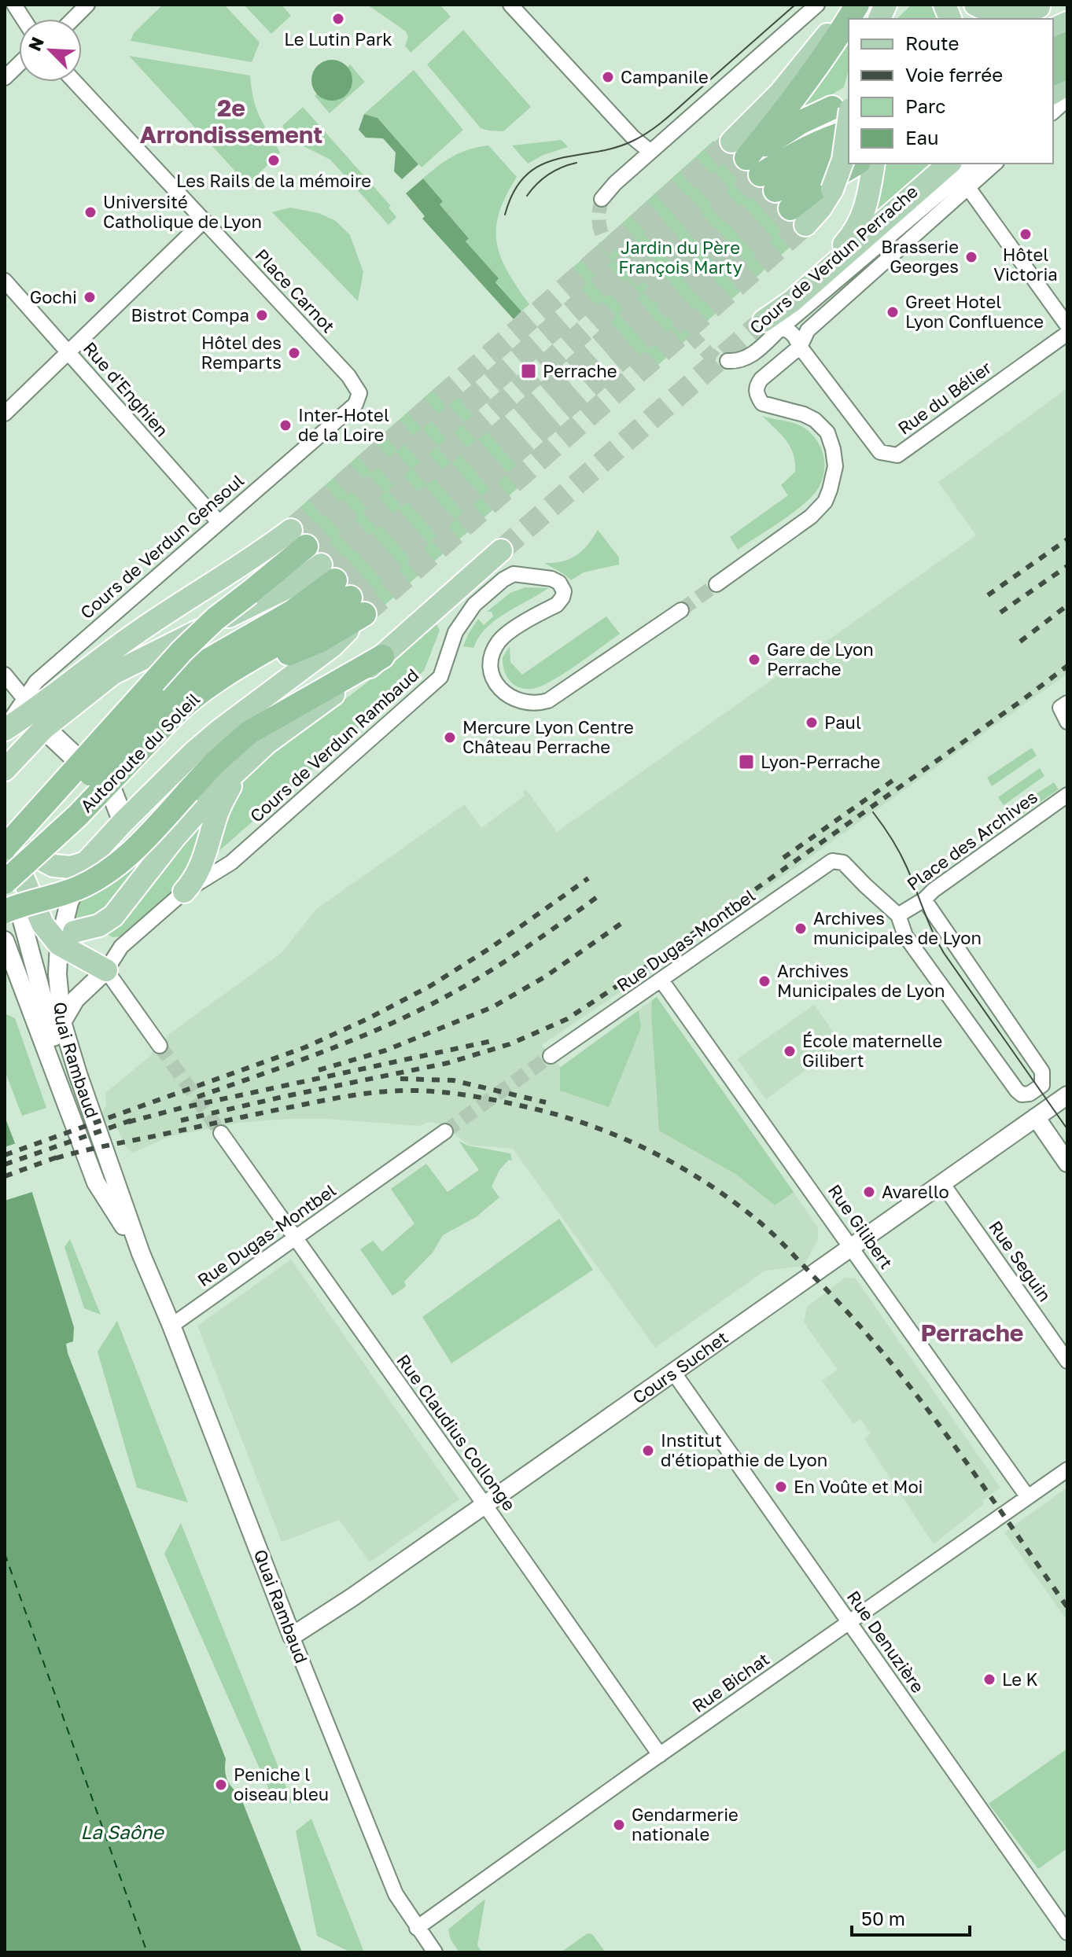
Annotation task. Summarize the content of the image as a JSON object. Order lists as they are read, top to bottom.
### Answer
{
  "streets": {
    "highway": ["Autoroute du Soleil"],
    "street": [
      "Cours de Verdun Perrache",
      "Place Carnot",
      "Rue d'Enghien",
      "Rue du Bélier",
      "Cours de Verdun Gensoul",
      "Cours de Verdun Rambaud",
      "Place des Archives",
      "Rue Dugas-Montbel",
      "Quai Rambaud",
      "Rue Gilibert",
      "Rue Seguin",
      "Cours Suchet",
      "Rue Claudius Collonge",
      "Rue Denuzière",
      "Rue Bichat"
    ]
  },
  "crossings": [
    ["Cours de Verdun Perrache", "Rue du Bélier"],
    ["Place Carnot", "Cours de Verdun Gensoul"],
    ["Rue d'Enghien", "Cours de Verdun Gensoul"],
    ["Place des Archives", "Rue Dugas-Montbel"],
    ["Rue Dugas-Montbel", "Quai Rambaud"],
    ["Rue Dugas-Montbel", "Rue Gilibert"],
    ["Rue Dugas-Montbel", "Rue Claudius Collonge"],
    ["Quai Rambaud", "Cours Suchet"],
    ["Quai Rambaud", "Rue Bichat"],
    ["Rue Gilibert", "Cours Suchet"],
    ["Rue Gilibert", "Rue Bichat"],
    ["Rue Seguin", "Cours Suchet"],
    ["Cours Suchet", "Rue Claudius Collonge"],
    ["Cours Suchet", "Rue Denuzière"],
    ["Rue Claudius Collonge", "Rue Bichat"],
    ["Rue Denuzière", "Rue Bichat"]
  ],
  "districts": ["2e Arrondissement", "Perrache"],
  "water": ["La Saône"],
  "parks": ["Jardin du Père François Marty"],
  "places": {
    "other": [
      "Le Lutin Park",
      "Campanile",
      "Les Rails de la mémoire",
      "Université Catholique de Lyon",
      "Hôtel Victoria",
      "Brasserie Georges",
      "Gochi",
      "Greet Hotel Lyon Confluence",
      "Bistrot Compa",
      "Hôtel des Remparts",
      "Inter-Hotel de la Loire",
      "Gare de Lyon Perrache",
      "Paul",
      "Mercure Lyon Centre Château Perrache",
      "Archives municipales de Lyon",
      "Archives Municipales de Lyon",
      "École maternelle Gilibert",
      "Avarello",
      "Institut d'étiopathie de Lyon",
      "En Voûte et Moi",
      "Le K",
      "Peniche l oiseau bleu",
      "Gendarmerie nationale"
    ],
    "transit": ["Perrache", "Lyon-Perrache"]
  },
  "legend": [
    "Route",
    "Voie ferrée",
    "Parc",
    "Eau"
  ],
  "scale_bar": "50 m",
  "north": "top left"
}
